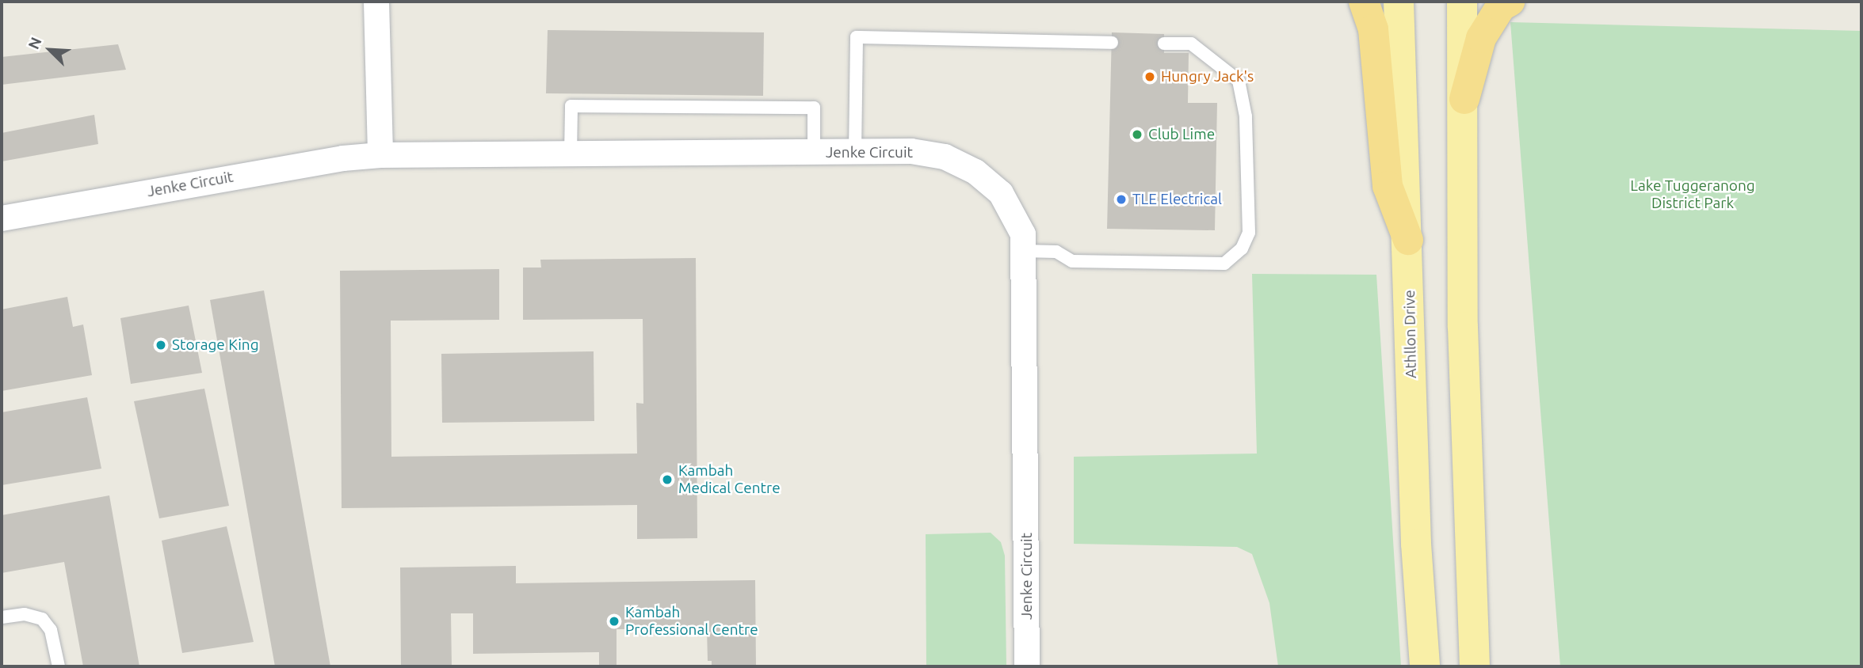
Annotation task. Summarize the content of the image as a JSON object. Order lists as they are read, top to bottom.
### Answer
{
  "streets": {
    "main road": ["Athllon Drive"],
    "street": ["Jenke Circuit"]
  },
  "parks": ["Lake Tuggeranong District Park"],
  "places": [
    "Hungry Jack's",
    "Club Lime",
    "TLE Electrical",
    "Storage King",
    "Kambah Medical Centre",
    "Kambah Professional Centre"
  ],
  "north": "top left"
}
